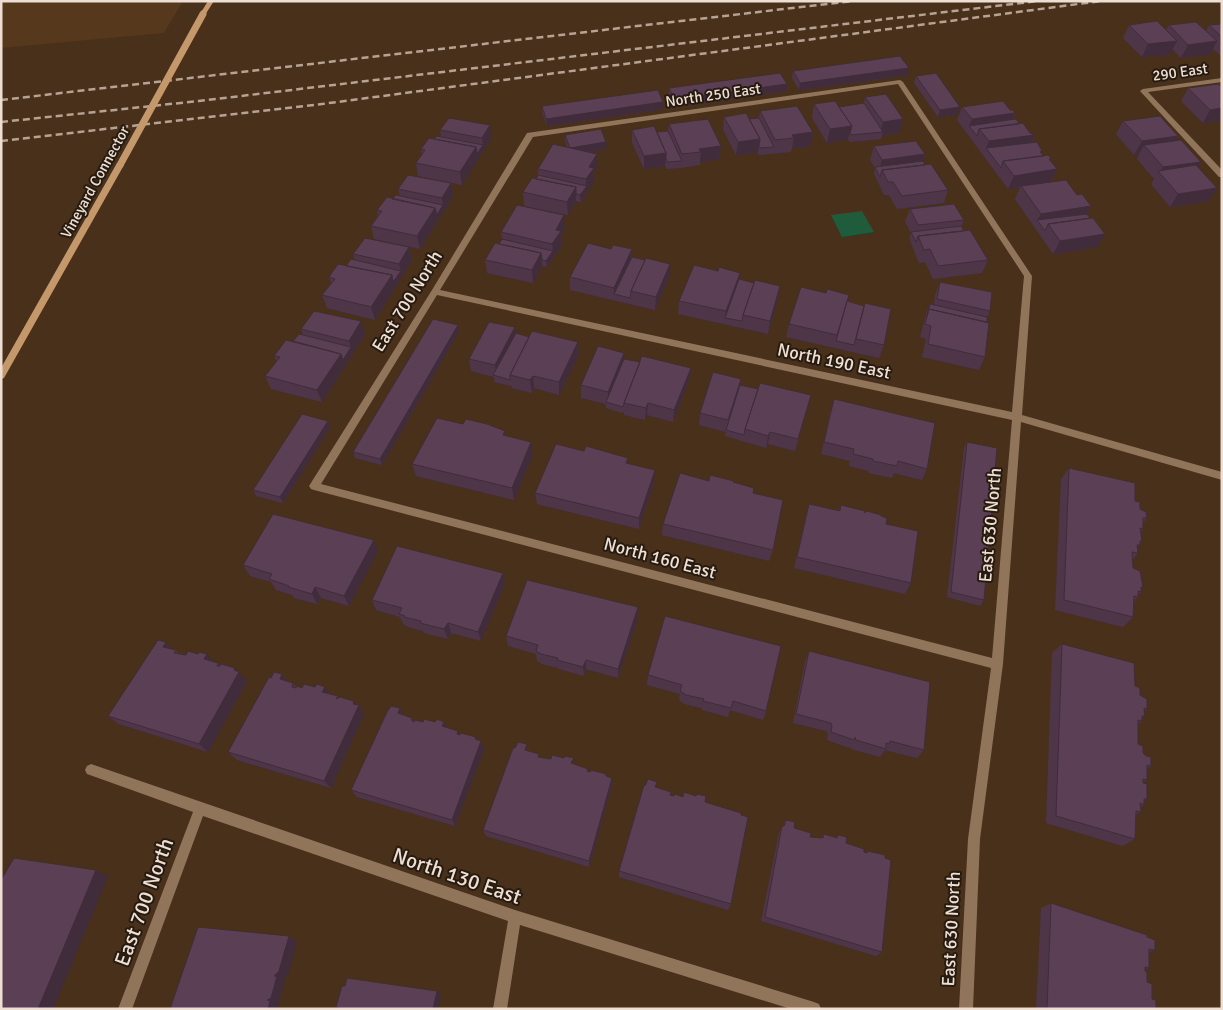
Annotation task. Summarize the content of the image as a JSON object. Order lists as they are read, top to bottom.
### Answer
{
  "streets": {
    "main road": ["Vineyard Connector"],
    "street": [
      "290 East",
      "North 250 East",
      "East 700 North",
      "North 190 East",
      "East 630 North",
      "North 160 East",
      "North 130 East"
    ]
  },
  "crossings": [
    ["North 250 East", "East 700 North"],
    ["North 250 East", "East 630 North"],
    ["East 700 North", "North 190 East"],
    ["East 700 North", "North 160 East"],
    ["East 700 North", "North 130 East"],
    ["North 190 East", "East 630 North"],
    ["East 630 North", "North 160 East"]
  ]
}
